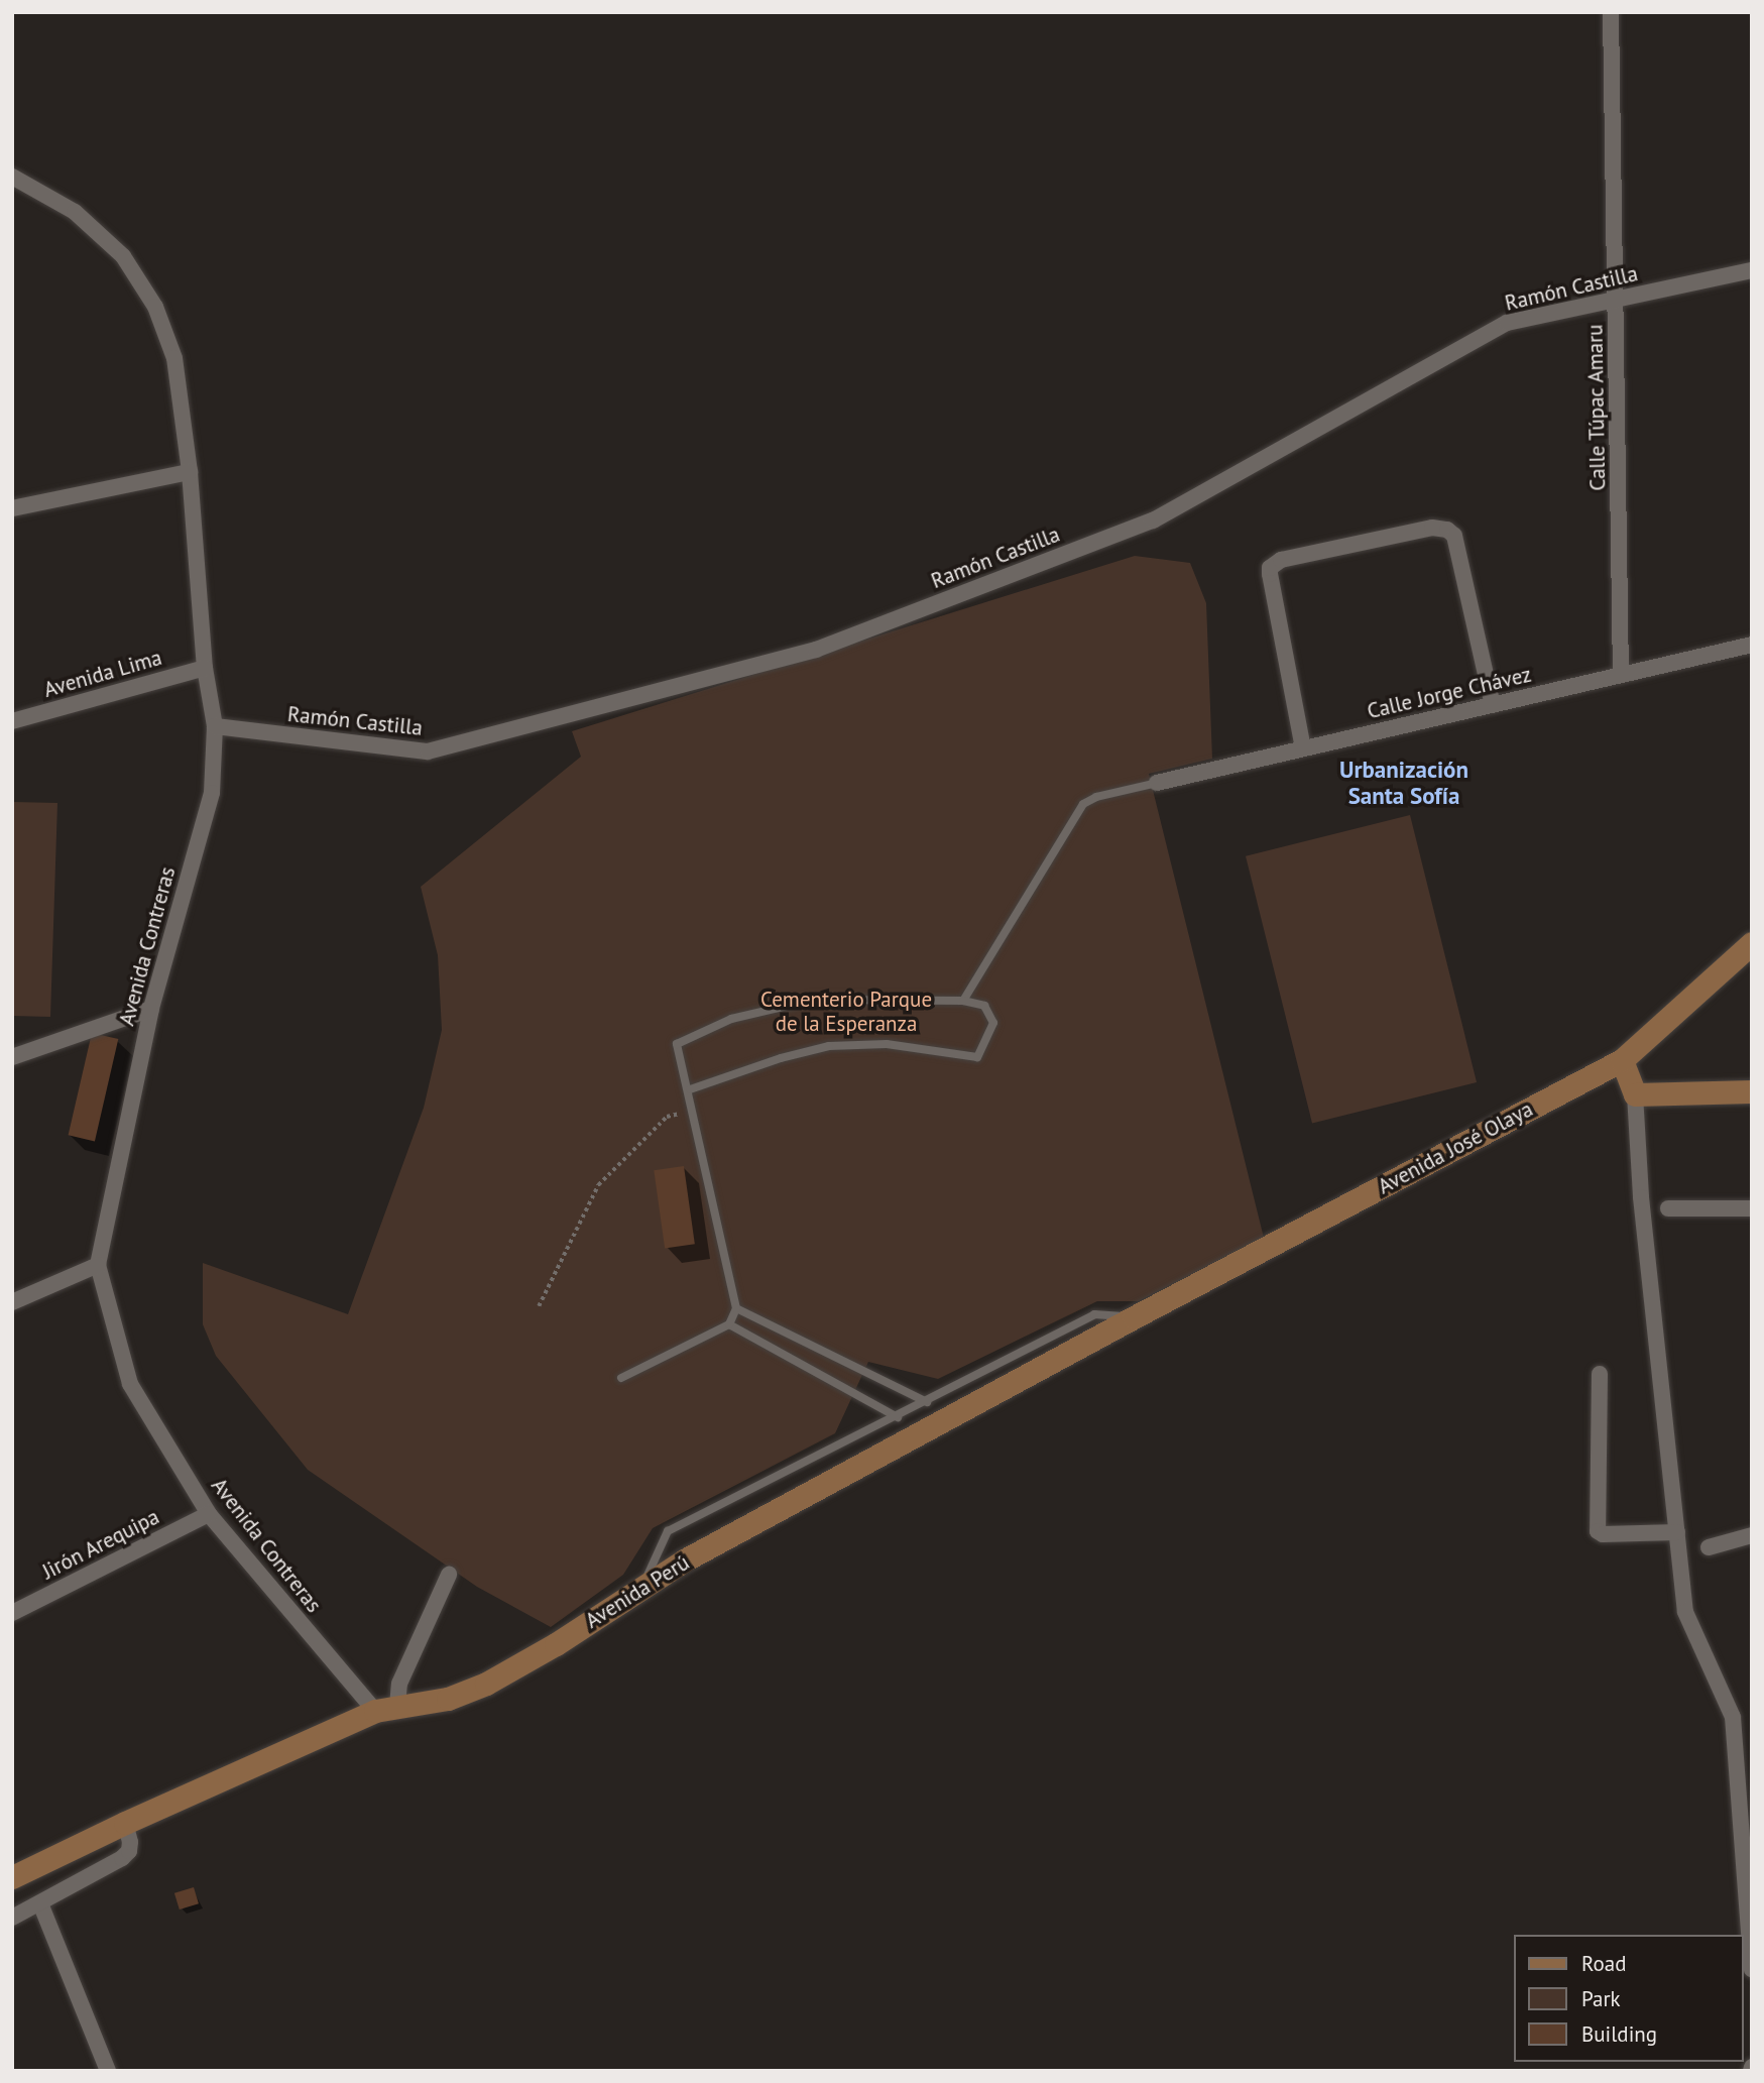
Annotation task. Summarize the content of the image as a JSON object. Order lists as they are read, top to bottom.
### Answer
{
  "streets": {
    "main road": ["Avenida José Olaya", "Avenida Perú"],
    "street": [
      "Ramón Castilla",
      "Calle Túpac Amaru",
      "Avenida Lima",
      "Calle Jorge Chávez",
      "Avenida Contreras",
      "Jirón Arequipa"
    ]
  },
  "crossings": [
    ["Ramón Castilla", "Calle Túpac Amaru"],
    ["Ramón Castilla", "Avenida Contreras"],
    ["Calle Túpac Amaru", "Calle Jorge Chávez"],
    ["Avenida Lima", "Avenida Contreras"],
    ["Avenida Contreras", "Jirón Arequipa"],
    ["Avenida Contreras", "Avenida Perú"],
    ["Avenida José Olaya", "Avenida Perú"]
  ],
  "districts": ["Urbanización Santa Sofía"],
  "parks": ["Cementerio Parque de la Esperanza"],
  "legend": ["Road", "Park", "Building"]
}
